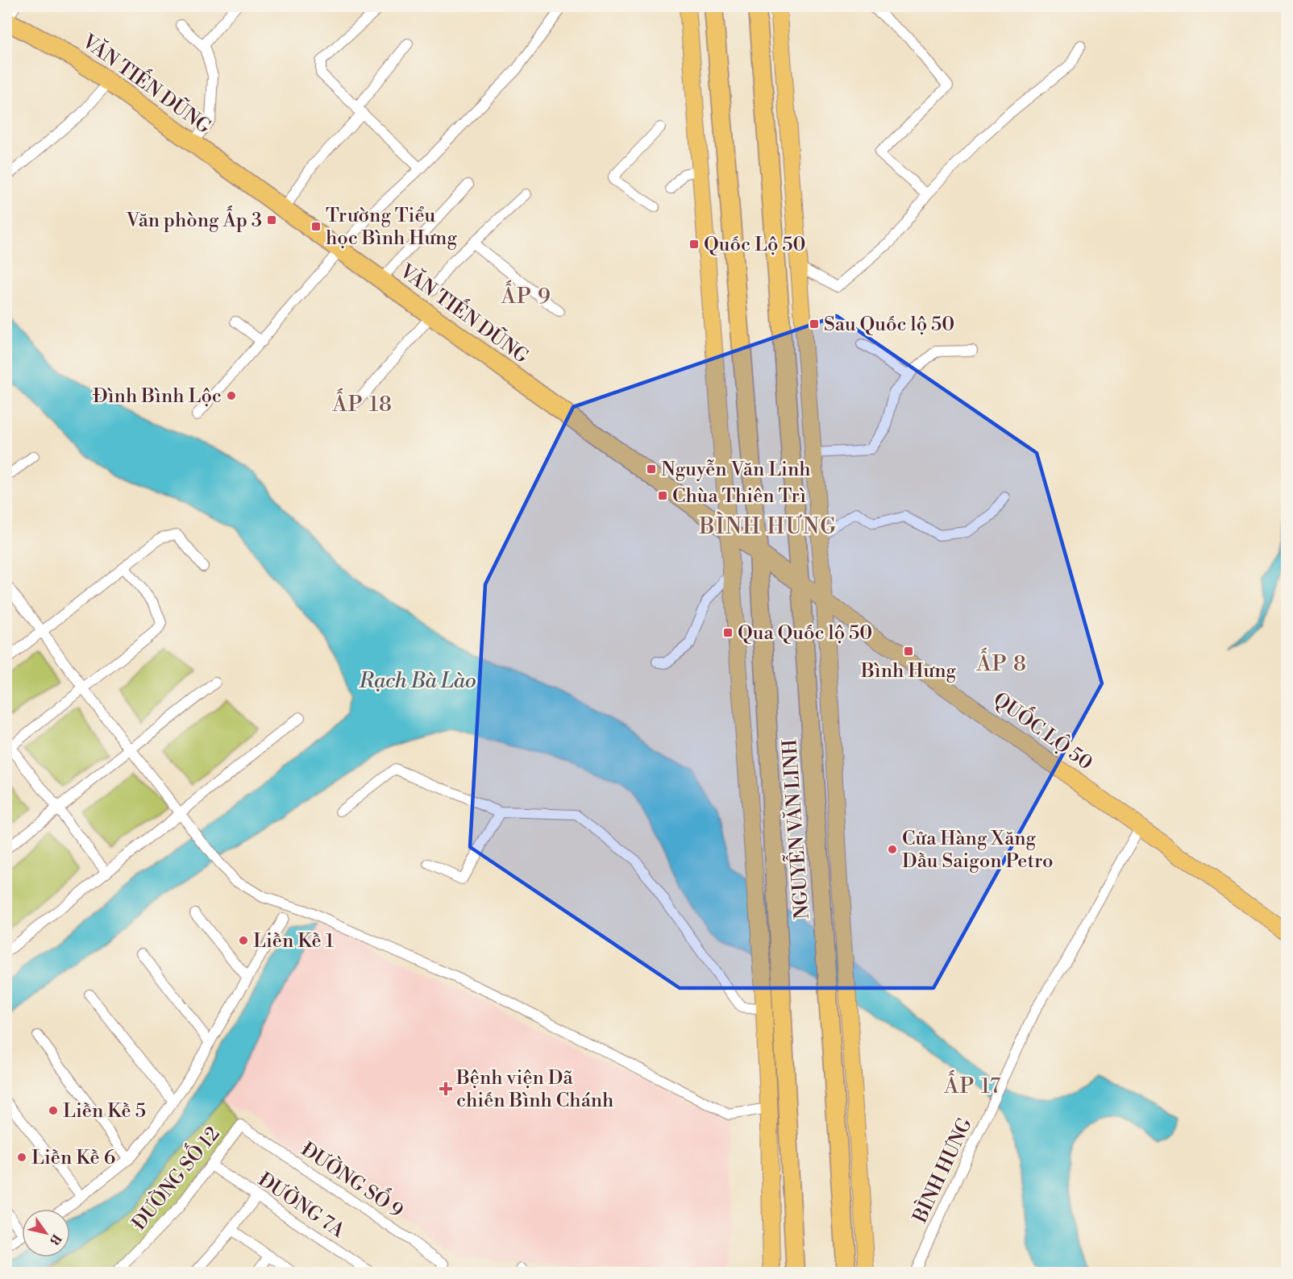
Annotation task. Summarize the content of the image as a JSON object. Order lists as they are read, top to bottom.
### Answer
{
  "streets": {
    "highway": ["VĂN TIẾN DŨNG", "QUỐC LỘ 50", "NGUYỄN VĂN LINH"],
    "street": [
      "BÌNH HƯNG",
      "ĐƯỜNG SỐ 12",
      "ĐƯỜNG SỐ 9",
      "ĐƯỜNG 7A"
    ]
  },
  "crossings": [
    ["VĂN TIẾN DŨNG", "QUỐC LỘ 50"],
    ["VĂN TIẾN DŨNG", "NGUYỄN VĂN LINH"],
    ["QUỐC LỘ 50", "NGUYỄN VĂN LINH"],
    ["QUỐC LỘ 50", "BÌNH HƯNG"],
    ["ĐƯỜNG SỐ 12", "ĐƯỜNG SỐ 9"],
    ["ĐƯỜNG SỐ 12", "ĐƯỜNG 7A"]
  ],
  "districts": [
    "ẤP 9",
    "ẤP 18",
    "BÌNH HƯNG",
    "ẤP 8",
    "ẤP 17"
  ],
  "water": ["Rạch Bà Lào"],
  "places": {
    "transit": [
      "Văn phòng Ấp 3",
      "Trường Tiểu học Bình Hưng",
      "Quốc Lộ 50",
      "Sau Quốc lộ 50",
      "Nguyễn Văn Linh",
      "Chùa Thiên Trì",
      "Qua Quốc lộ 50",
      "Bình Hưng"
    ],
    "other": [
      "Đình Bình Lộc",
      "Cửa Hàng Xăng Dầu Saigon Petro",
      "Liền Kề 1",
      "Liền Kề 5",
      "Liền Kề 6"
    ],
    "health": ["Bệnh viện Dã chiến Bình Chánh"]
  },
  "north": "bottom right"
}
